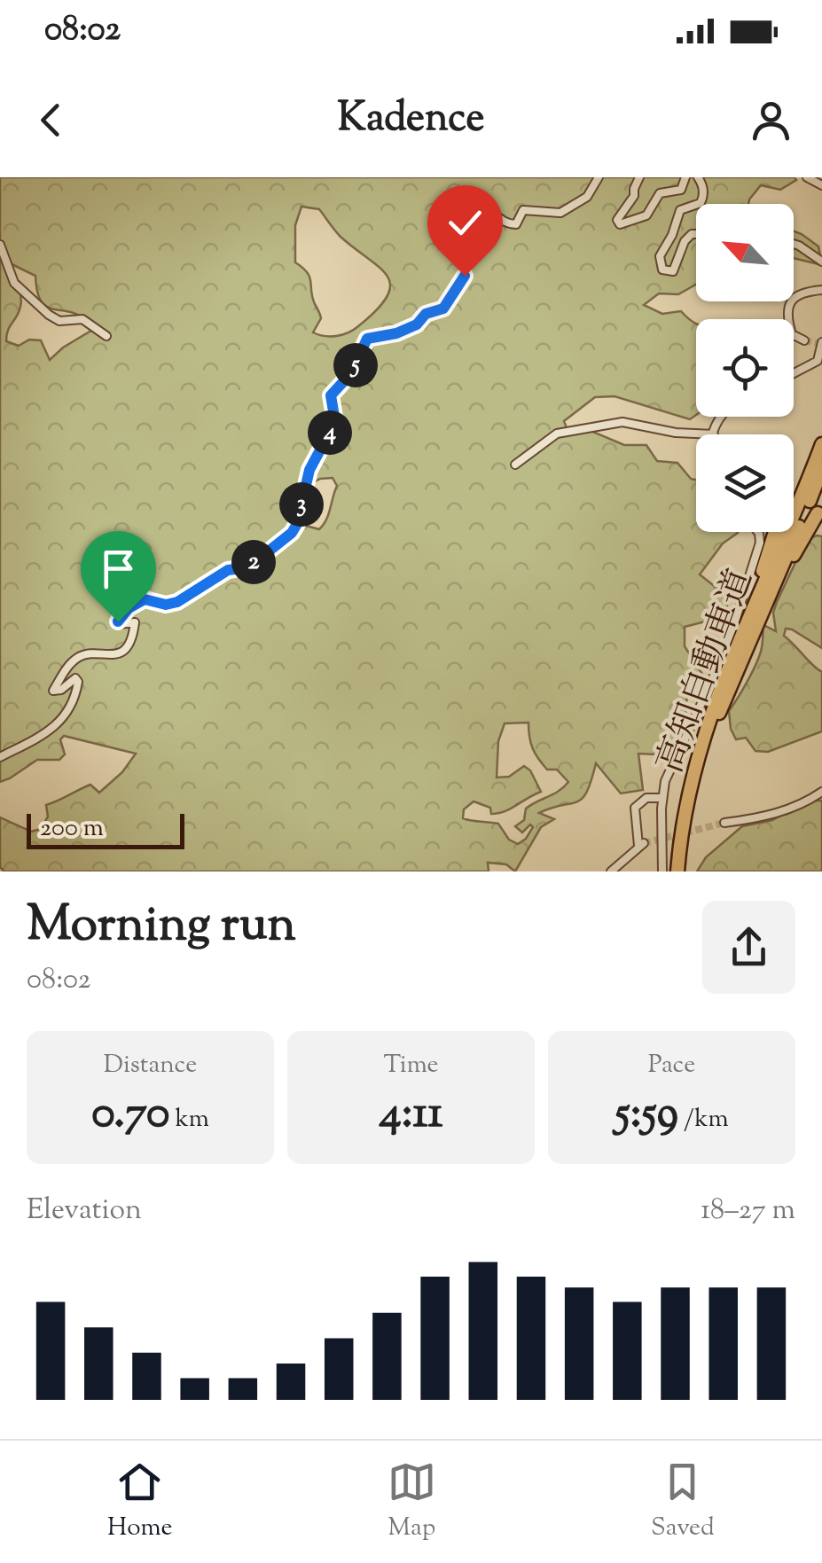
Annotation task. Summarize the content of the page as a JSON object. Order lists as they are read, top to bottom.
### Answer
{
  "streets": {
    "highway": ["高知自動車道"]
  },
  "scale_bar": "200 m",
  "north": "top left",
  "page": {
    "status": "08:02",
    "header": "Kadence",
    "pins": [
      "5",
      "4",
      "3",
      "2"
    ],
    "scale": "200 m",
    "heading": ["Morning run", "08:02"],
    "stats": [
      ["Distance", "0.70 km"],
      ["Time", "4:11"],
      ["Pace", "5:59 /km"]
    ],
    "chart": ["Elevation", "18–27 m"],
    "tabs": ["Home", "Map", "Saved"]
  }
}
